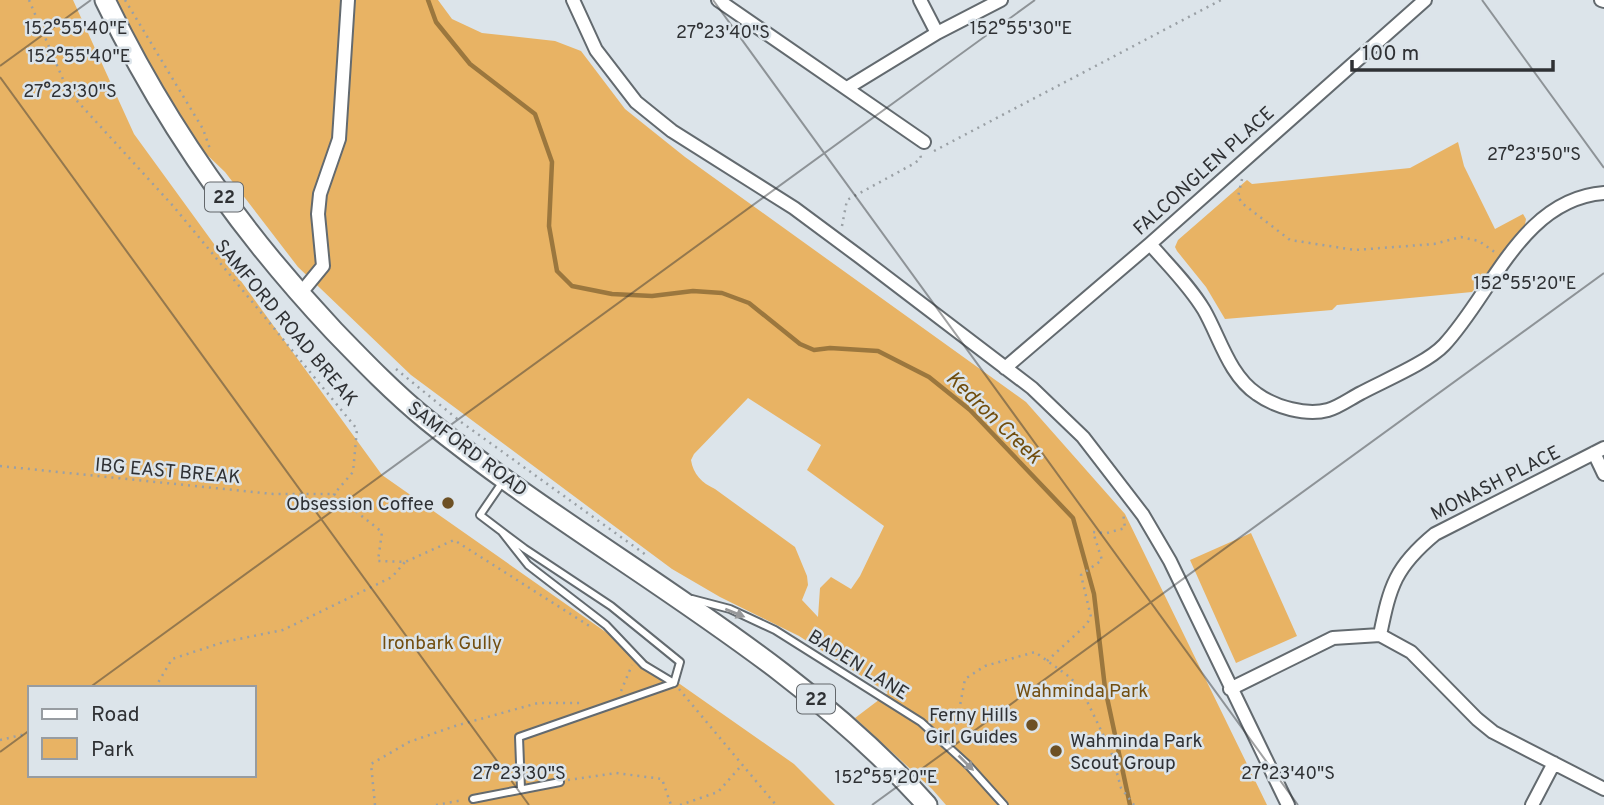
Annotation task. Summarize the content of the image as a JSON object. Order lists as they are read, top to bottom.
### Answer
{
  "streets": {
    "main road": ["22", "SAMFORD ROAD"],
    "street": ["FALCONGLEN PLACE", "MONASH PLACE"],
    "lane": ["BADEN LANE"],
    "path": ["SAMFORD ROAD BREAK", "IBG EAST BREAK"]
  },
  "crossings": [
    ["SAMFORD ROAD BREAK", "IBG EAST BREAK"],
    ["SAMFORD ROAD", "BADEN LANE"]
  ],
  "one_way": ["BADEN LANE"],
  "water": ["Kedron Creek"],
  "parks": ["Ironbark Gully", "Wahminda Park"],
  "places": ["Obsession Coffee", "Ferny Hills Girl Guides", "Wahminda Park Scout Group"],
  "legend": ["Road", "Park"],
  "scale_bar": "100 m",
  "coordinates": [
    "152°55'40\"E",
    "152°55'30\"E",
    "27°23'40\"S",
    "27°23'30\"S",
    "27°23'50\"S",
    "152°55'20\"E"
  ]
}
